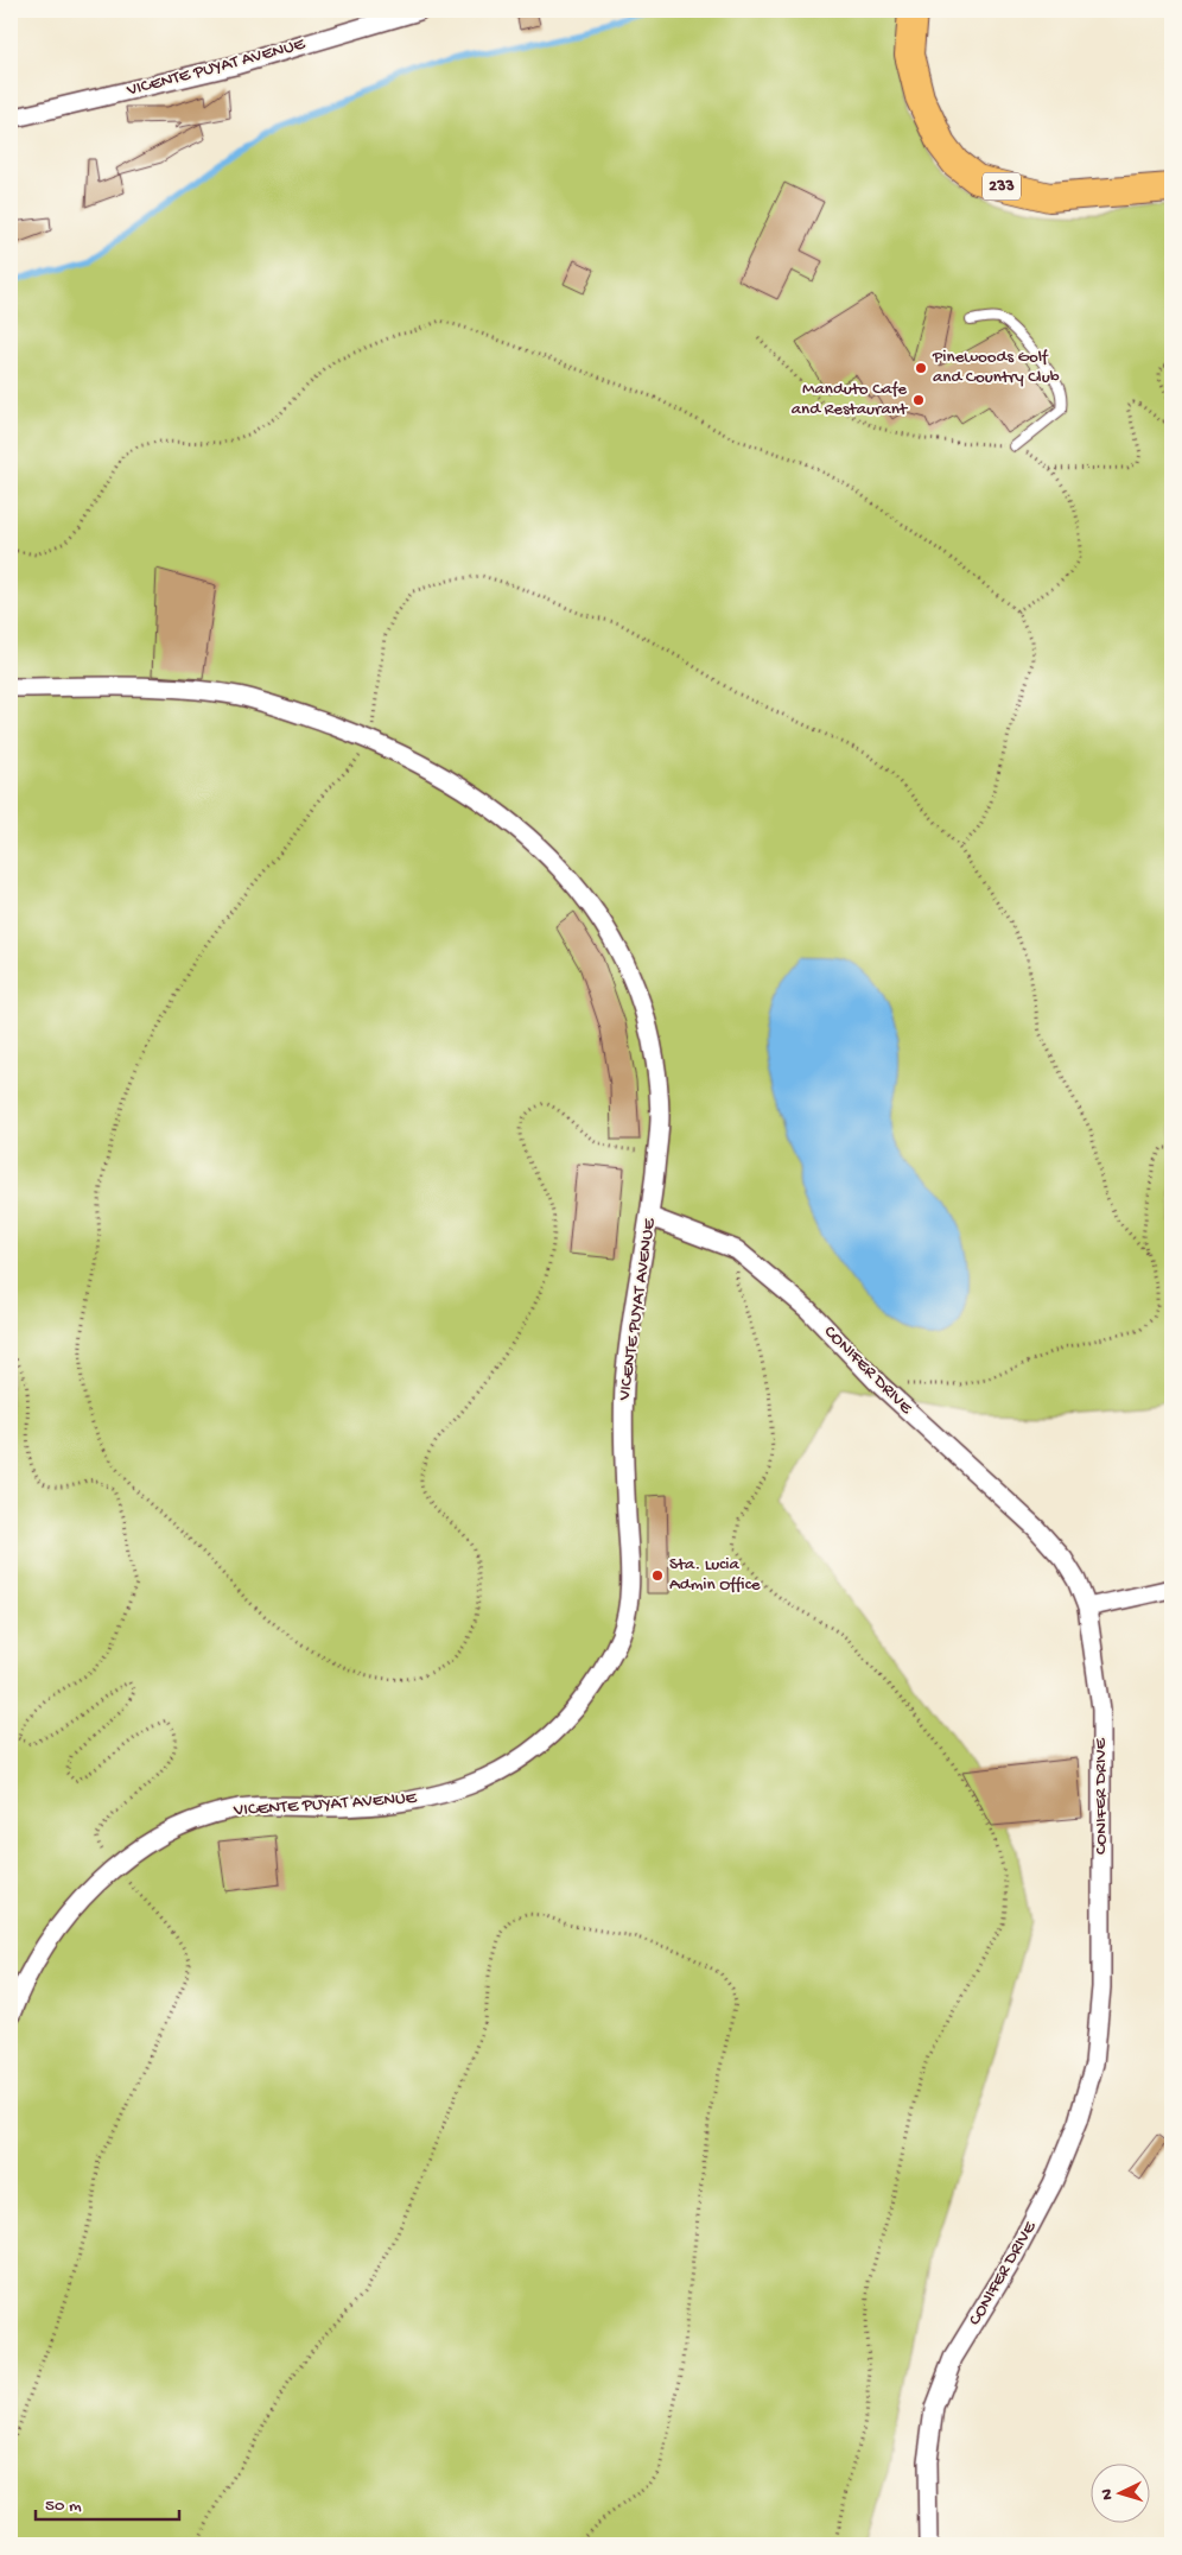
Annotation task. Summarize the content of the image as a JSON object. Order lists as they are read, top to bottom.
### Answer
{
  "streets": {
    "main road": ["233"],
    "street": ["VICENTE PUYAT AVENUE", "CONIFER DRIVE"]
  },
  "crossings": [
    ["VICENTE PUYAT AVENUE", "CONIFER DRIVE"]
  ],
  "places": ["Pinewoods Golf and Country Club", "Manduto Cafe and Restaurant", "Sta. Lucia Admin Office"],
  "scale_bar": "50 m",
  "north": "left"
}
